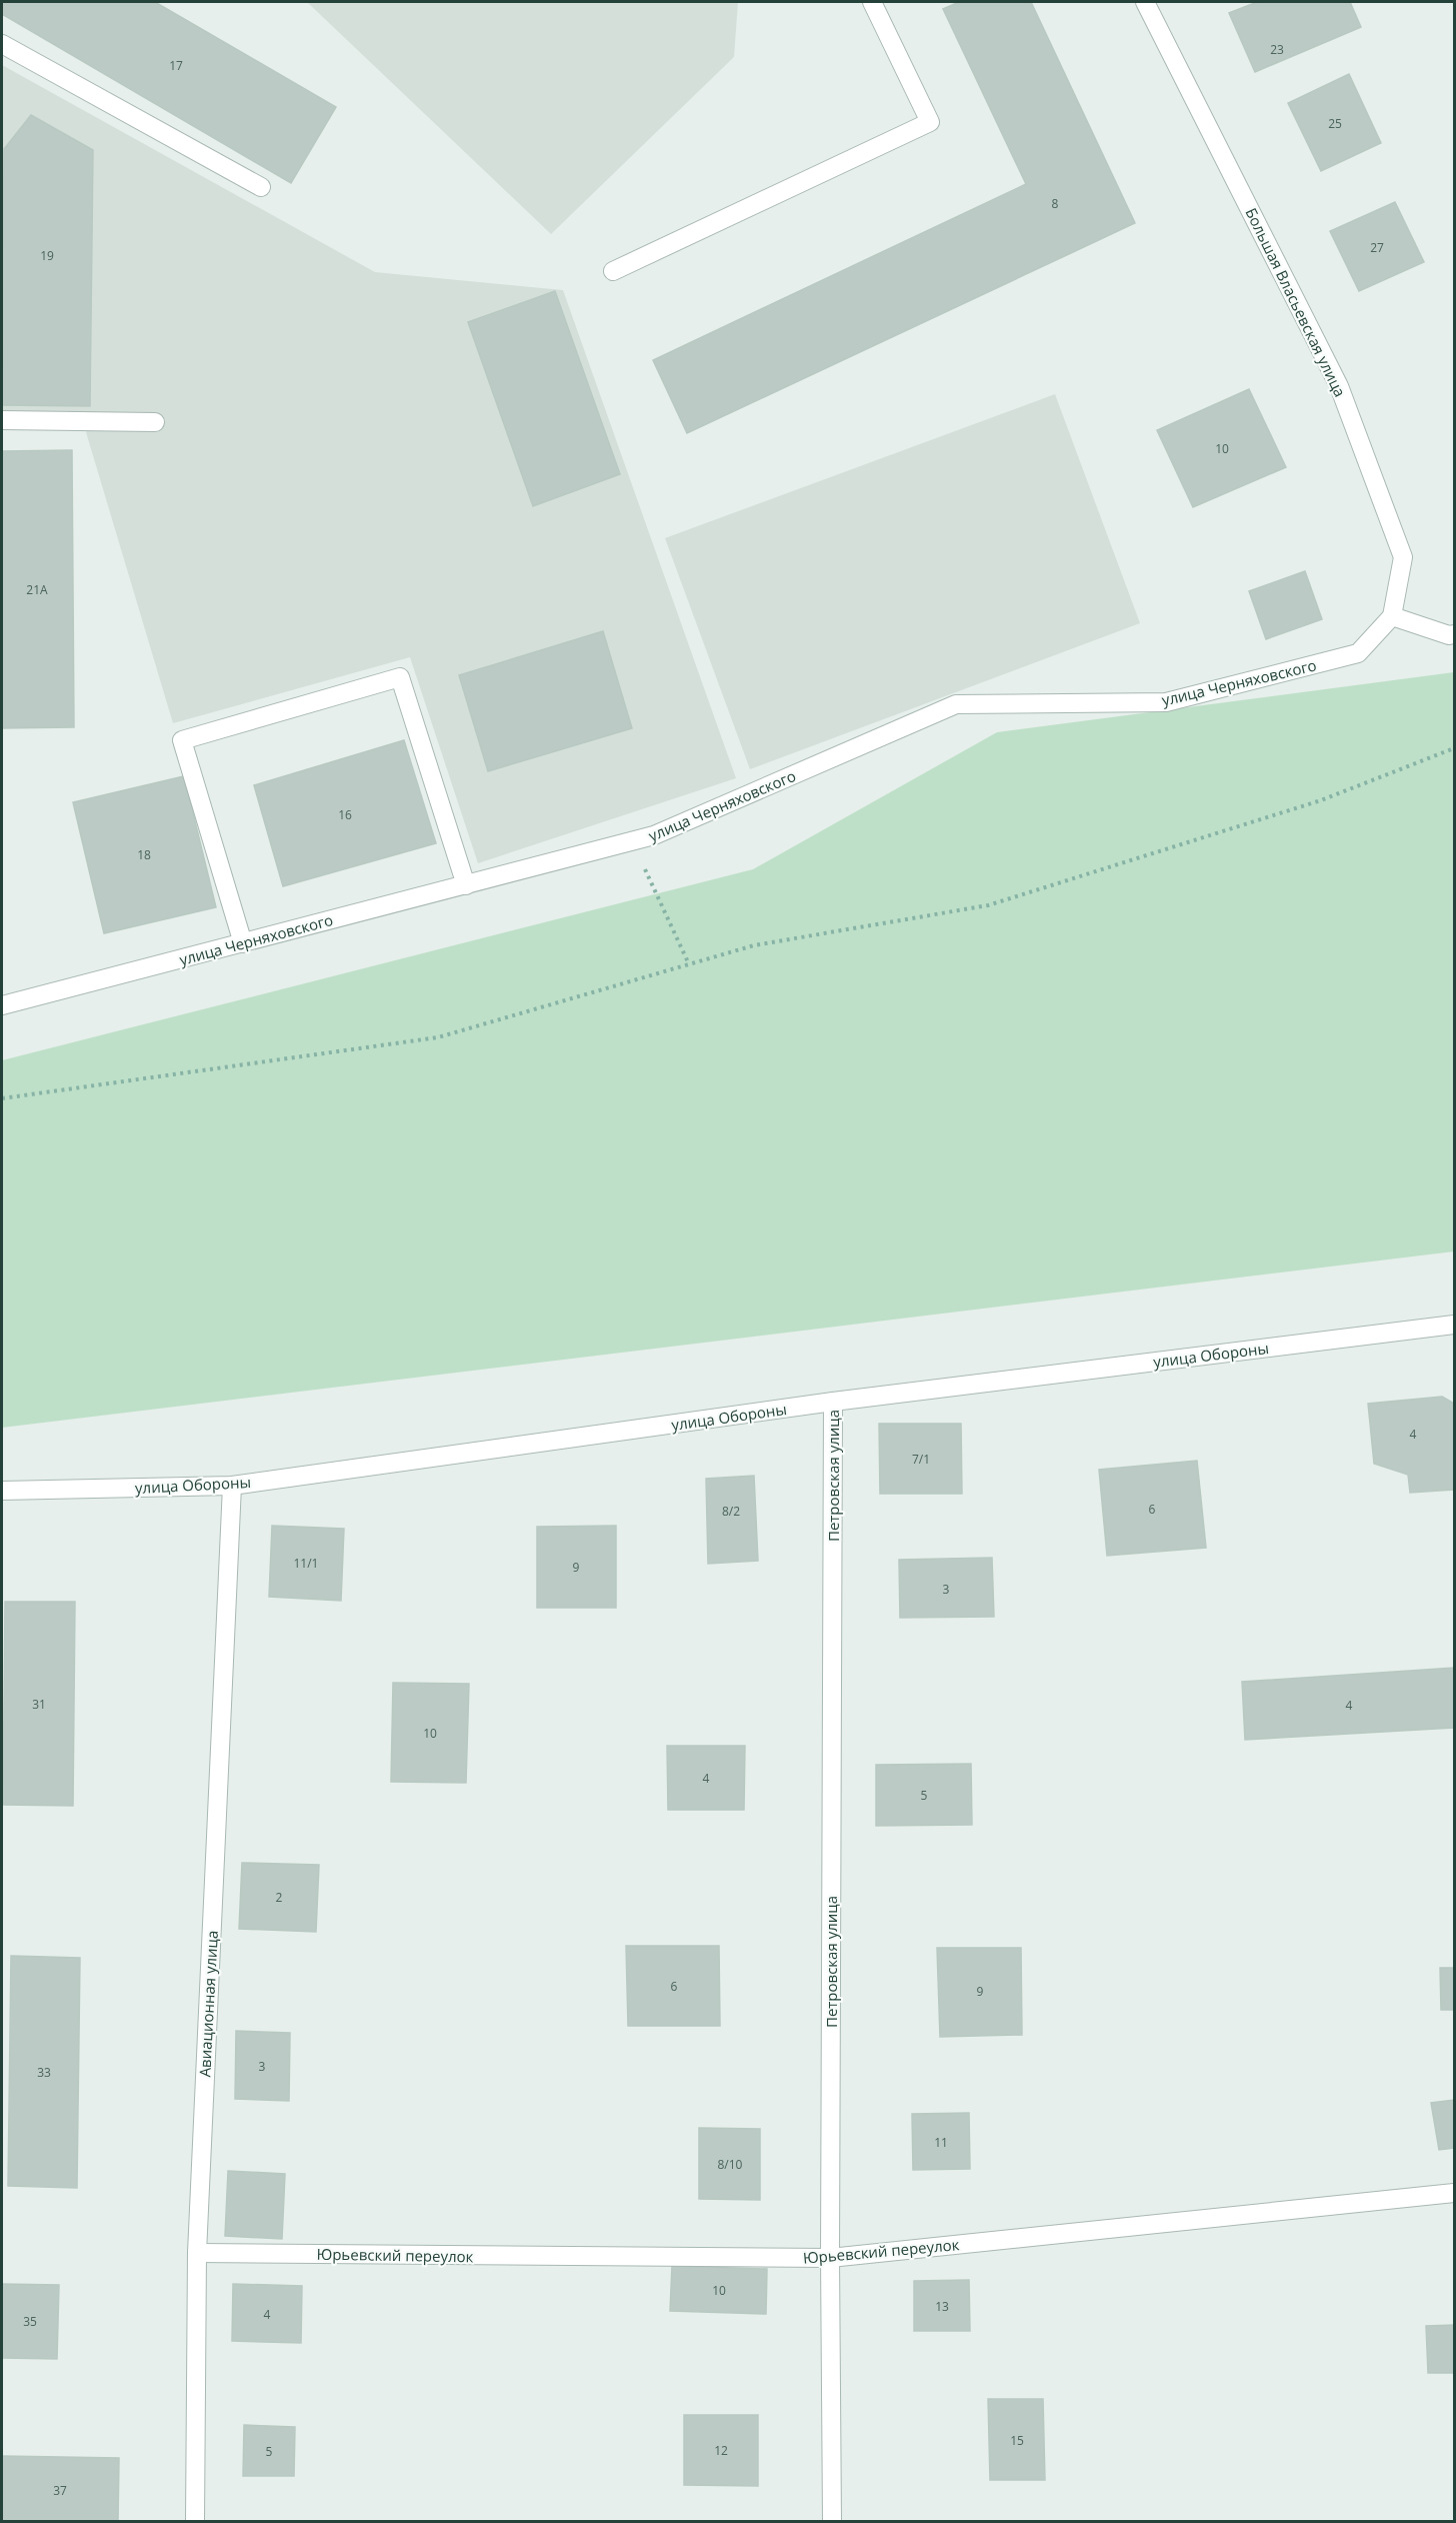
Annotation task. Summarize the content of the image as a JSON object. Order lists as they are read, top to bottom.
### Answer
{
  "streets": {
    "street": [
      "Большая Власьевская улица",
      "улица Черняховского",
      "улица Обороны",
      "Петровская улица",
      "Авиационная улица",
      "Юрьевский переулок"
    ]
  },
  "crossings": [
    ["Большая Власьевская улица", "улица Черняховского"],
    ["улица Обороны", "Петровская улица"],
    ["улица Обороны", "Авиационная улица"],
    ["Петровская улица", "Юрьевский переулок"],
    ["Авиационная улица", "Юрьевский переулок"]
  ],
  "house_numbers": [
    "23",
    "17",
    "25",
    "8",
    "27",
    "19",
    "10",
    "21А",
    "16",
    "18",
    "4",
    "7/1",
    "6",
    "8/2",
    "11/1",
    "9",
    "3",
    "31",
    "4",
    "10",
    "4",
    "5",
    "2",
    "6",
    "9",
    "3",
    "33",
    "11",
    "8/10",
    "10",
    "13",
    "4",
    "35",
    "15",
    "12",
    "5",
    "37"
  ]
}
